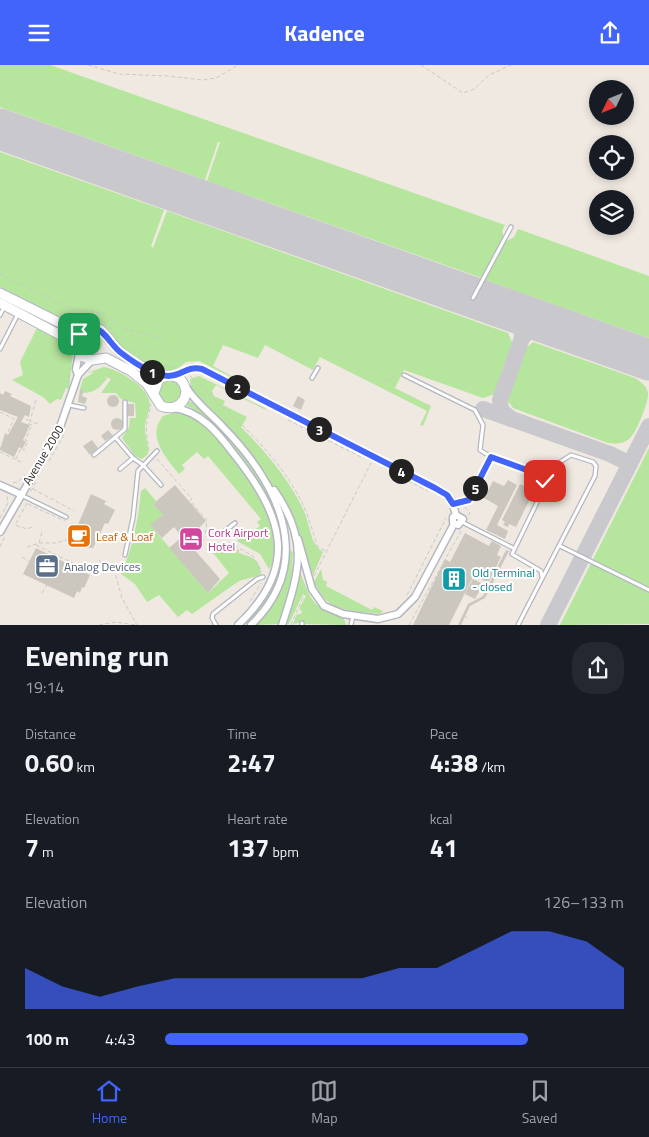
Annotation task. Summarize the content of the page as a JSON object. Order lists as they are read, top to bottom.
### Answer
{
  "streets": {
    "street": ["Avenue 2000"]
  },
  "places": {
    "cafe": ["Leaf & Loaf"],
    "hotel": ["Cork Airport Hotel"],
    "office": ["Analog Devices"],
    "building": ["Old Terminal - closed"]
  },
  "north": "bottom left",
  "page": {
    "header": "Kadence",
    "pins": [
      "1",
      "2",
      "3",
      "4",
      "5"
    ],
    "heading": ["Evening run", "19:14"],
    "stats": [
      ["Distance", "0.60 km"],
      ["Time", "2:47"],
      ["Pace", "4:38 /km"],
      ["Elevation", "7 m"],
      ["Heart rate", "137 bpm"],
      ["kcal", "41"]
    ],
    "chart": ["Elevation", "126–133 m"],
    "list": [
      {
        "name": "100 m",
        "note": "4:43"
      }
    ],
    "tabs": ["Home", "Map", "Saved"]
  }
}
